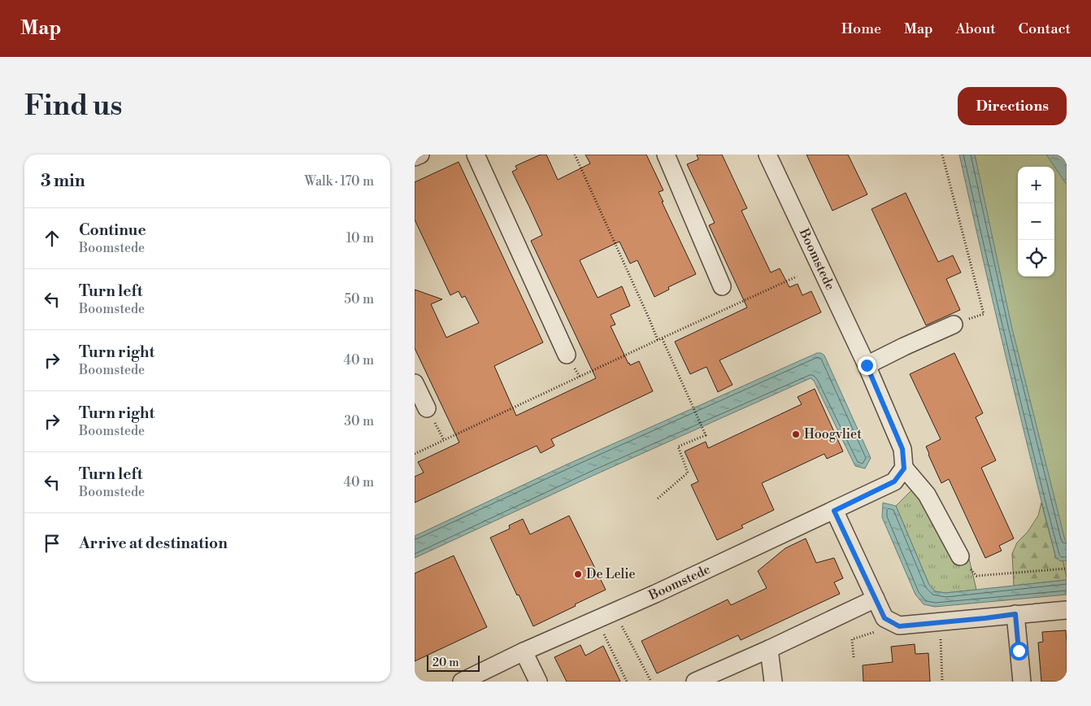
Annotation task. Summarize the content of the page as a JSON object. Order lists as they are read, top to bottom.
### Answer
{
  "streets": {
    "street": ["Boomstede"]
  },
  "places": ["Hoogvliet", "De Lelie"],
  "scale_bar": "20 m",
  "page": {
    "header": "Map",
    "nav": [
      "Home",
      "Map",
      "About",
      "Contact"
    ],
    "buttons": "Directions",
    "title": "Find us",
    "heading": ["3 min", "Walk · 170 m"],
    "map_buttons": ["+", "−"],
    "list": [
      ["Continue", "Boomstede", "10 m"],
      ["Turn left", "Boomstede", "50 m"],
      ["Turn right", "Boomstede", "40 m"],
      ["Turn right", "Boomstede", "30 m"],
      ["Turn left", "Boomstede", "40 m"],
      "Arrive at destination"
    ],
    "scale": "20 m"
  }
}
